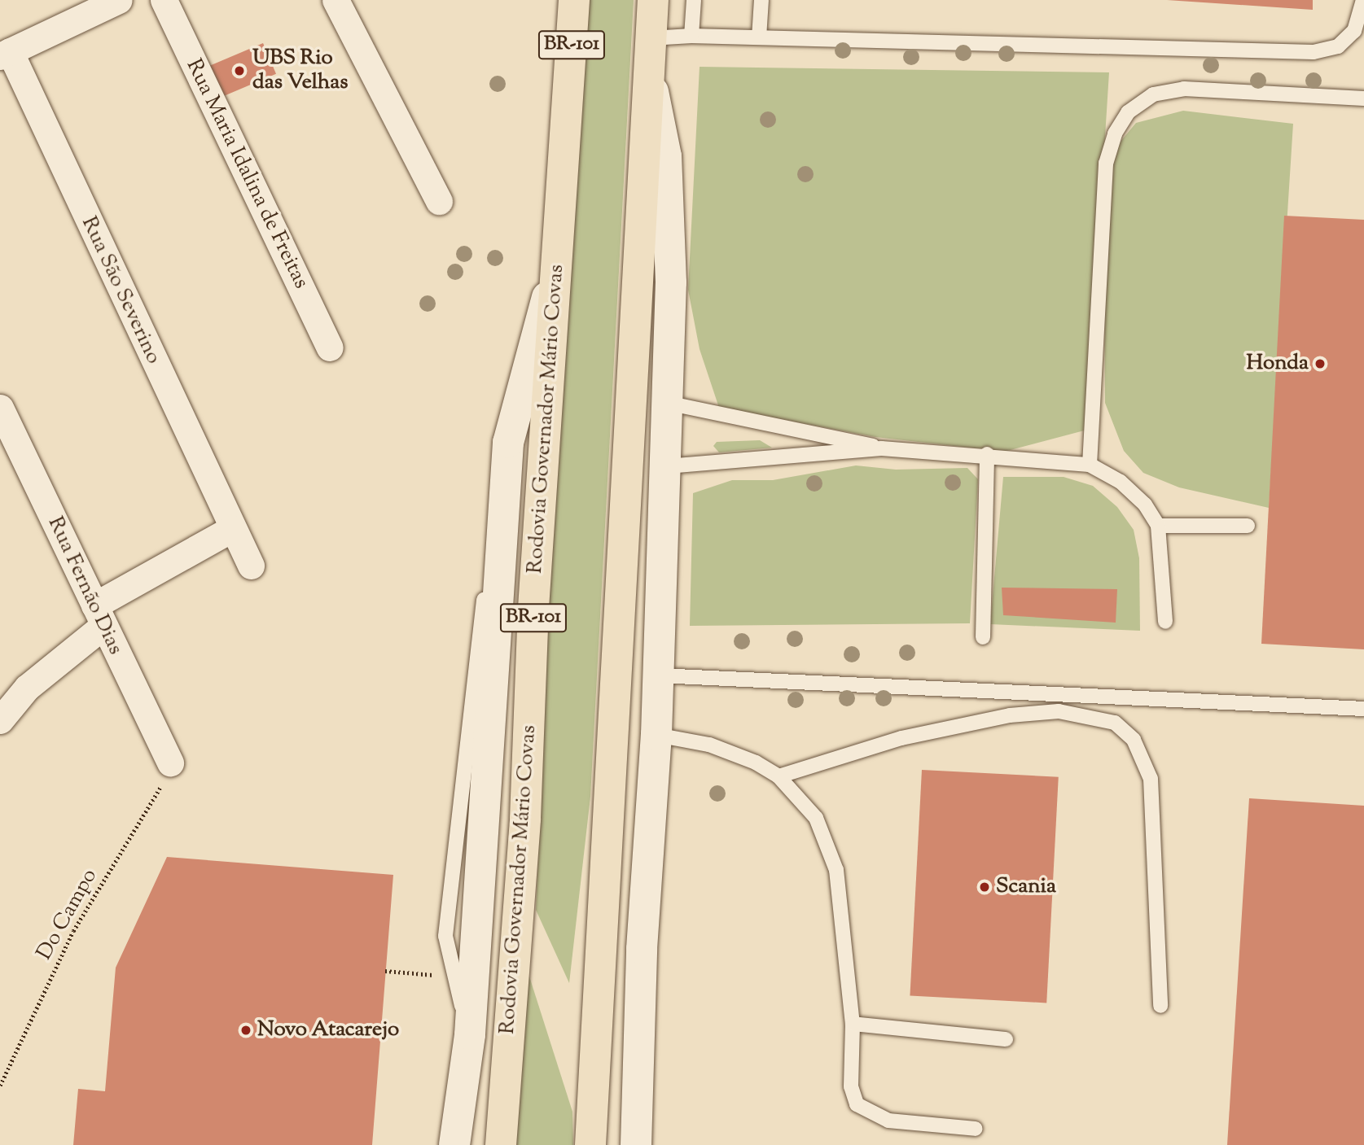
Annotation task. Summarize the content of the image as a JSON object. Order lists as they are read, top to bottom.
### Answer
{
  "streets": {
    "highway": ["BR-101", "Rodovia Governador Mário Covas"],
    "street": ["Rua Maria Idalina de Freitas", "Rua São Severino", "Rua Fernão Dias"],
    "path": ["Do Campo"]
  },
  "crossings": [
    ["Rua Fernão Dias", "Do Campo"]
  ],
  "places": [
    "UBS Rio das Velhas",
    "Honda",
    "Scania",
    "Novo Atacarejo"
  ]
}
